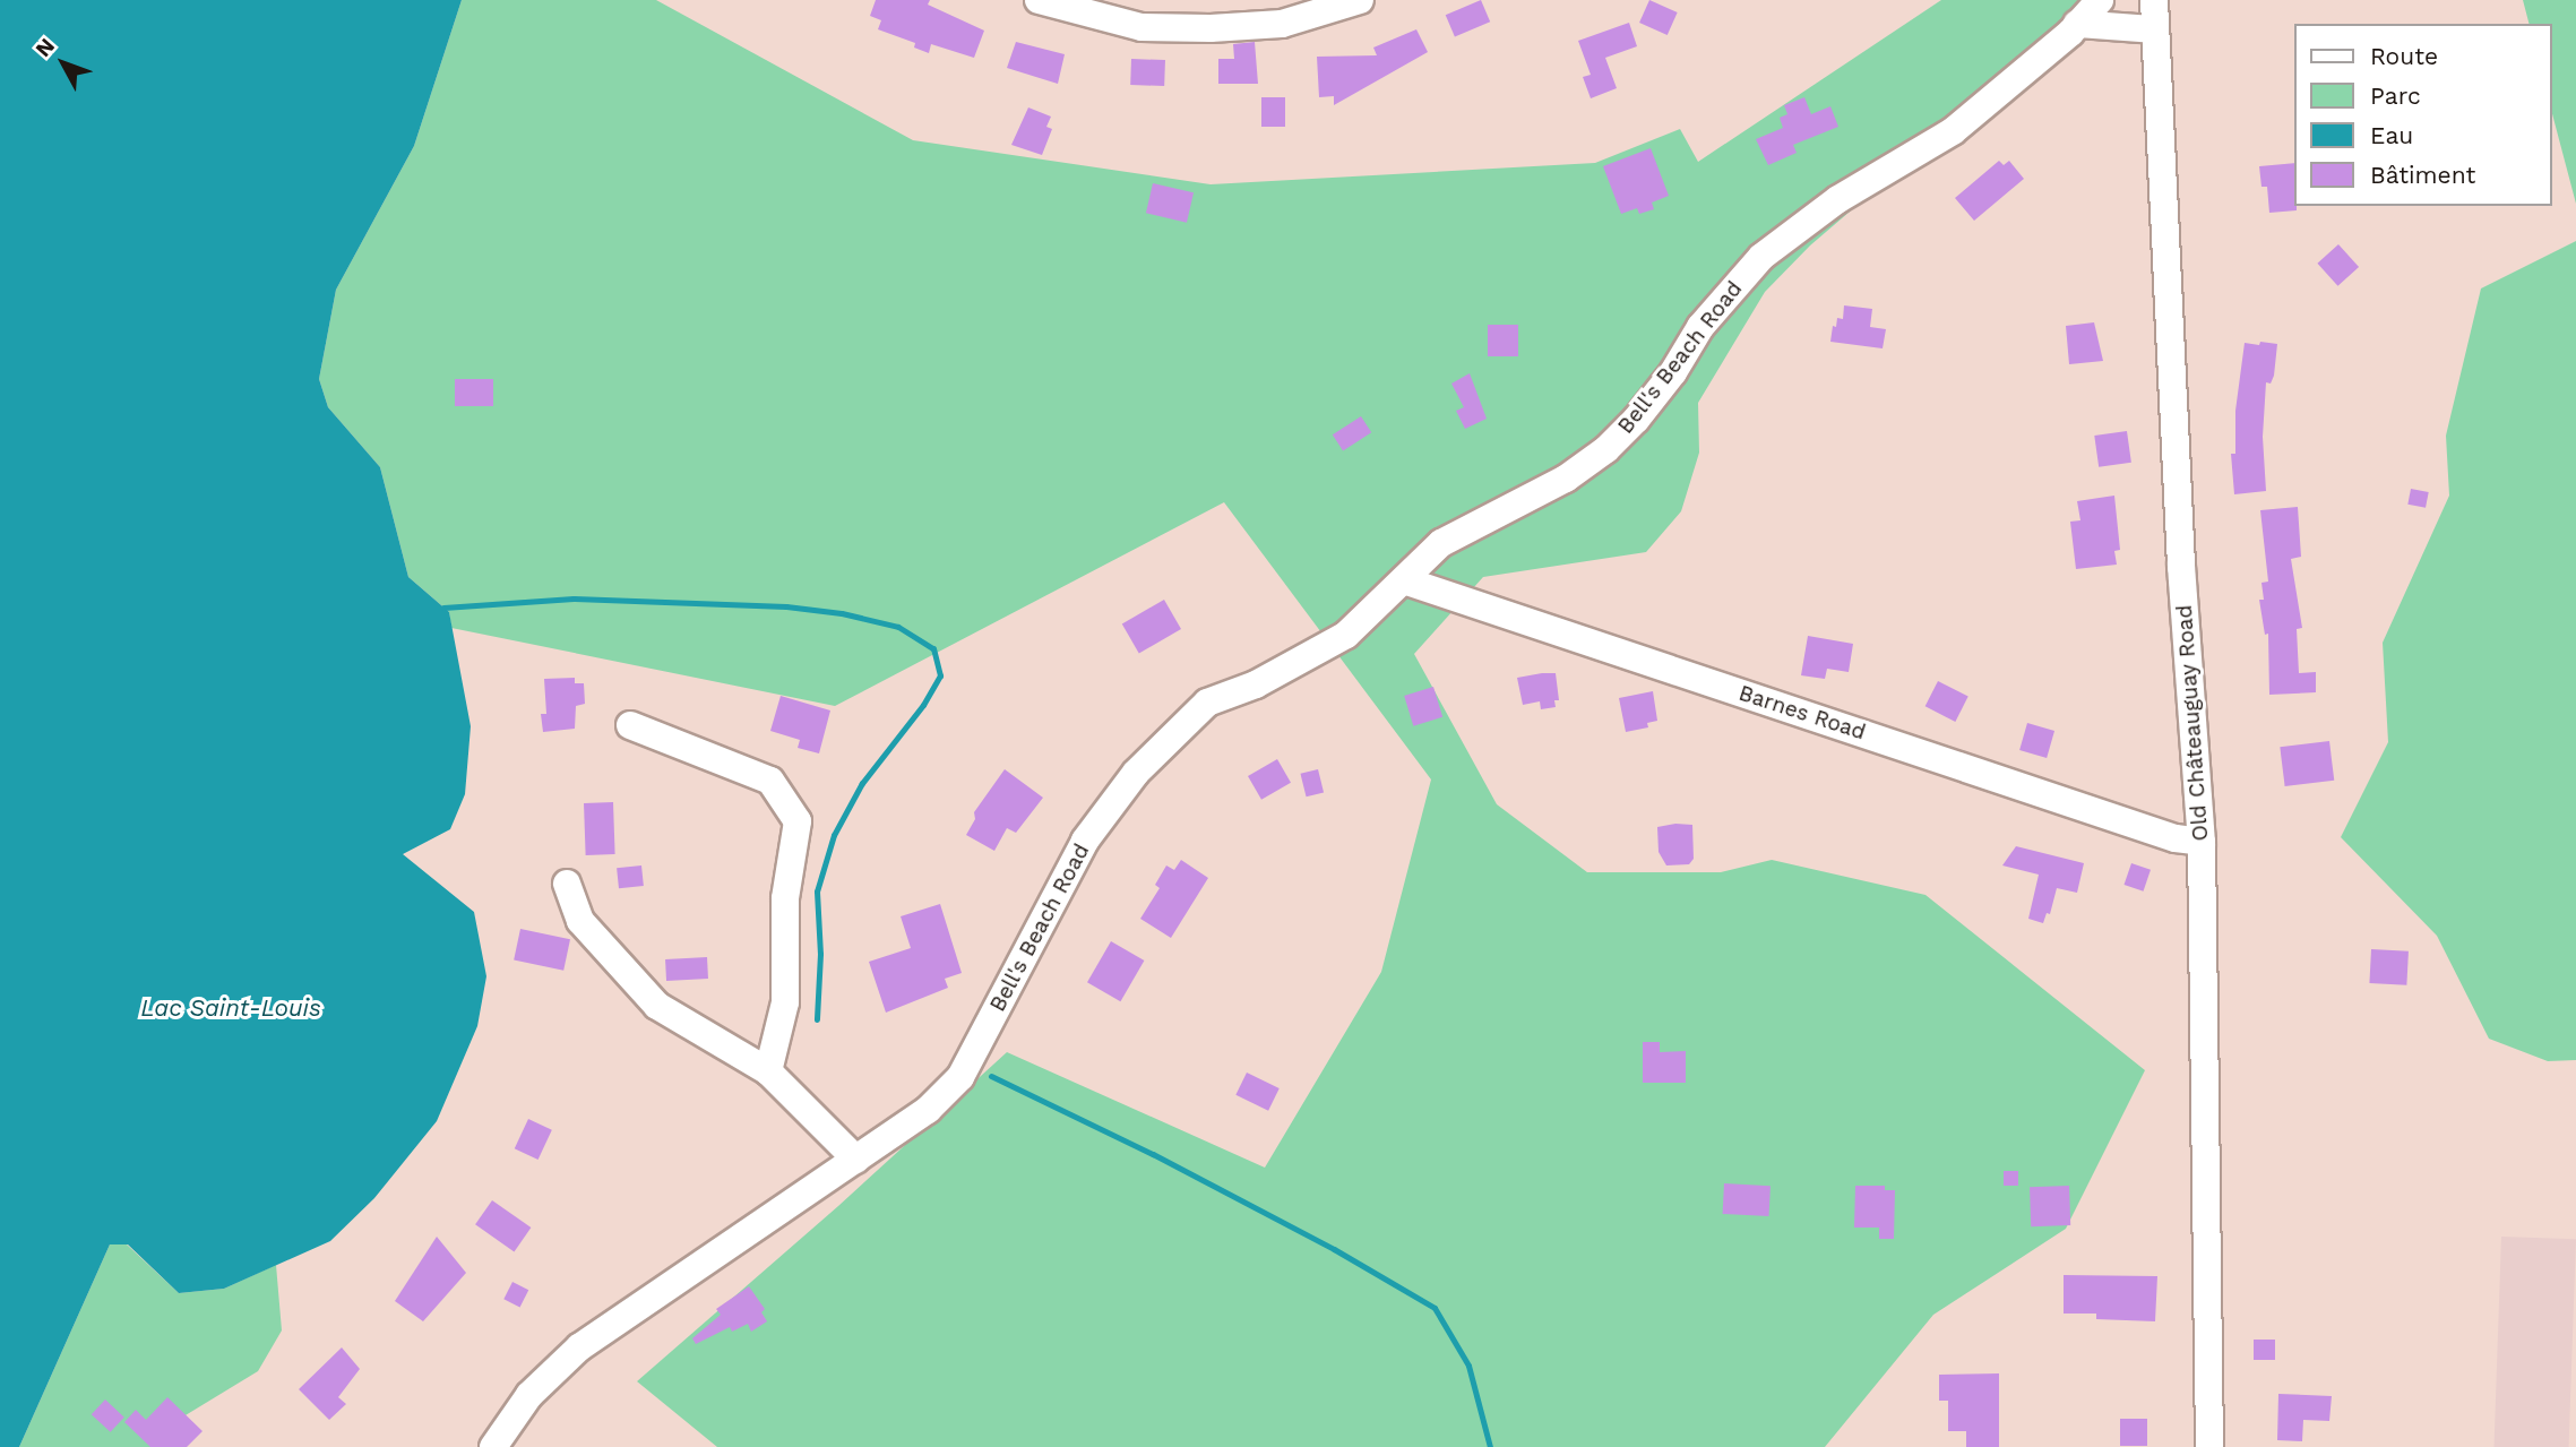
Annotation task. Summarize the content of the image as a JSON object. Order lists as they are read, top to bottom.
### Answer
{
  "streets": {
    "street": ["Bell's Beach Road", "Barnes Road", "Old Châteauguay Road"]
  },
  "crossings": [
    ["Bell's Beach Road", "Barnes Road"],
    ["Barnes Road", "Old Châteauguay Road"]
  ],
  "water": ["Lac Saint-Louis"],
  "legend": [
    "Route",
    "Parc",
    "Eau",
    "Bâtiment"
  ],
  "north": "top left"
}
